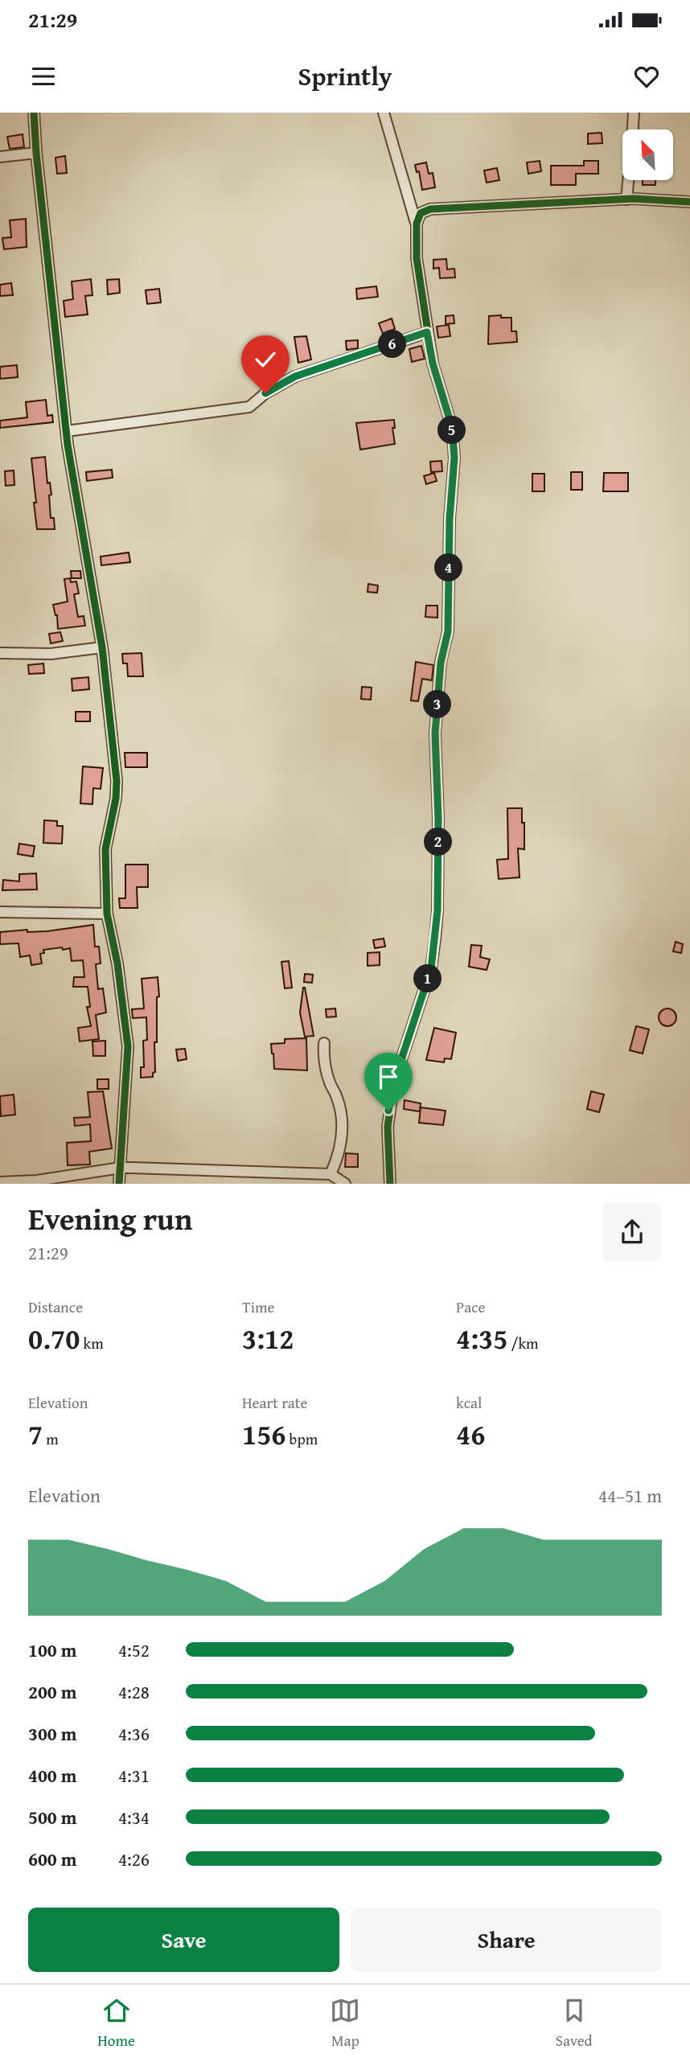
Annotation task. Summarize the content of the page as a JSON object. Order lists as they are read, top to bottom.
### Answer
{
  "north": "top left",
  "page": {
    "status": "21:29",
    "header": "Sprintly",
    "pins": [
      "6",
      "5",
      "4",
      "3",
      "2",
      "1"
    ],
    "heading": ["Evening run", "21:29"],
    "stats": [
      ["Distance", "0.70 km"],
      ["Time", "3:12"],
      ["Pace", "4:35 /km"],
      ["Elevation", "7 m"],
      ["Heart rate", "156 bpm"],
      ["kcal", "46"]
    ],
    "chart": ["Elevation", "44–51 m"],
    "list": [
      {
        "name": "100 m",
        "note": "4:52"
      },
      {
        "name": "200 m",
        "note": "4:28"
      },
      {
        "name": "300 m",
        "note": "4:36"
      },
      {
        "name": "400 m",
        "note": "4:31"
      },
      {
        "name": "500 m",
        "note": "4:34"
      },
      {
        "name": "600 m",
        "note": "4:26"
      }
    ],
    "buttons": ["Save", "Share"],
    "tabs": ["Home", "Map", "Saved"]
  }
}
